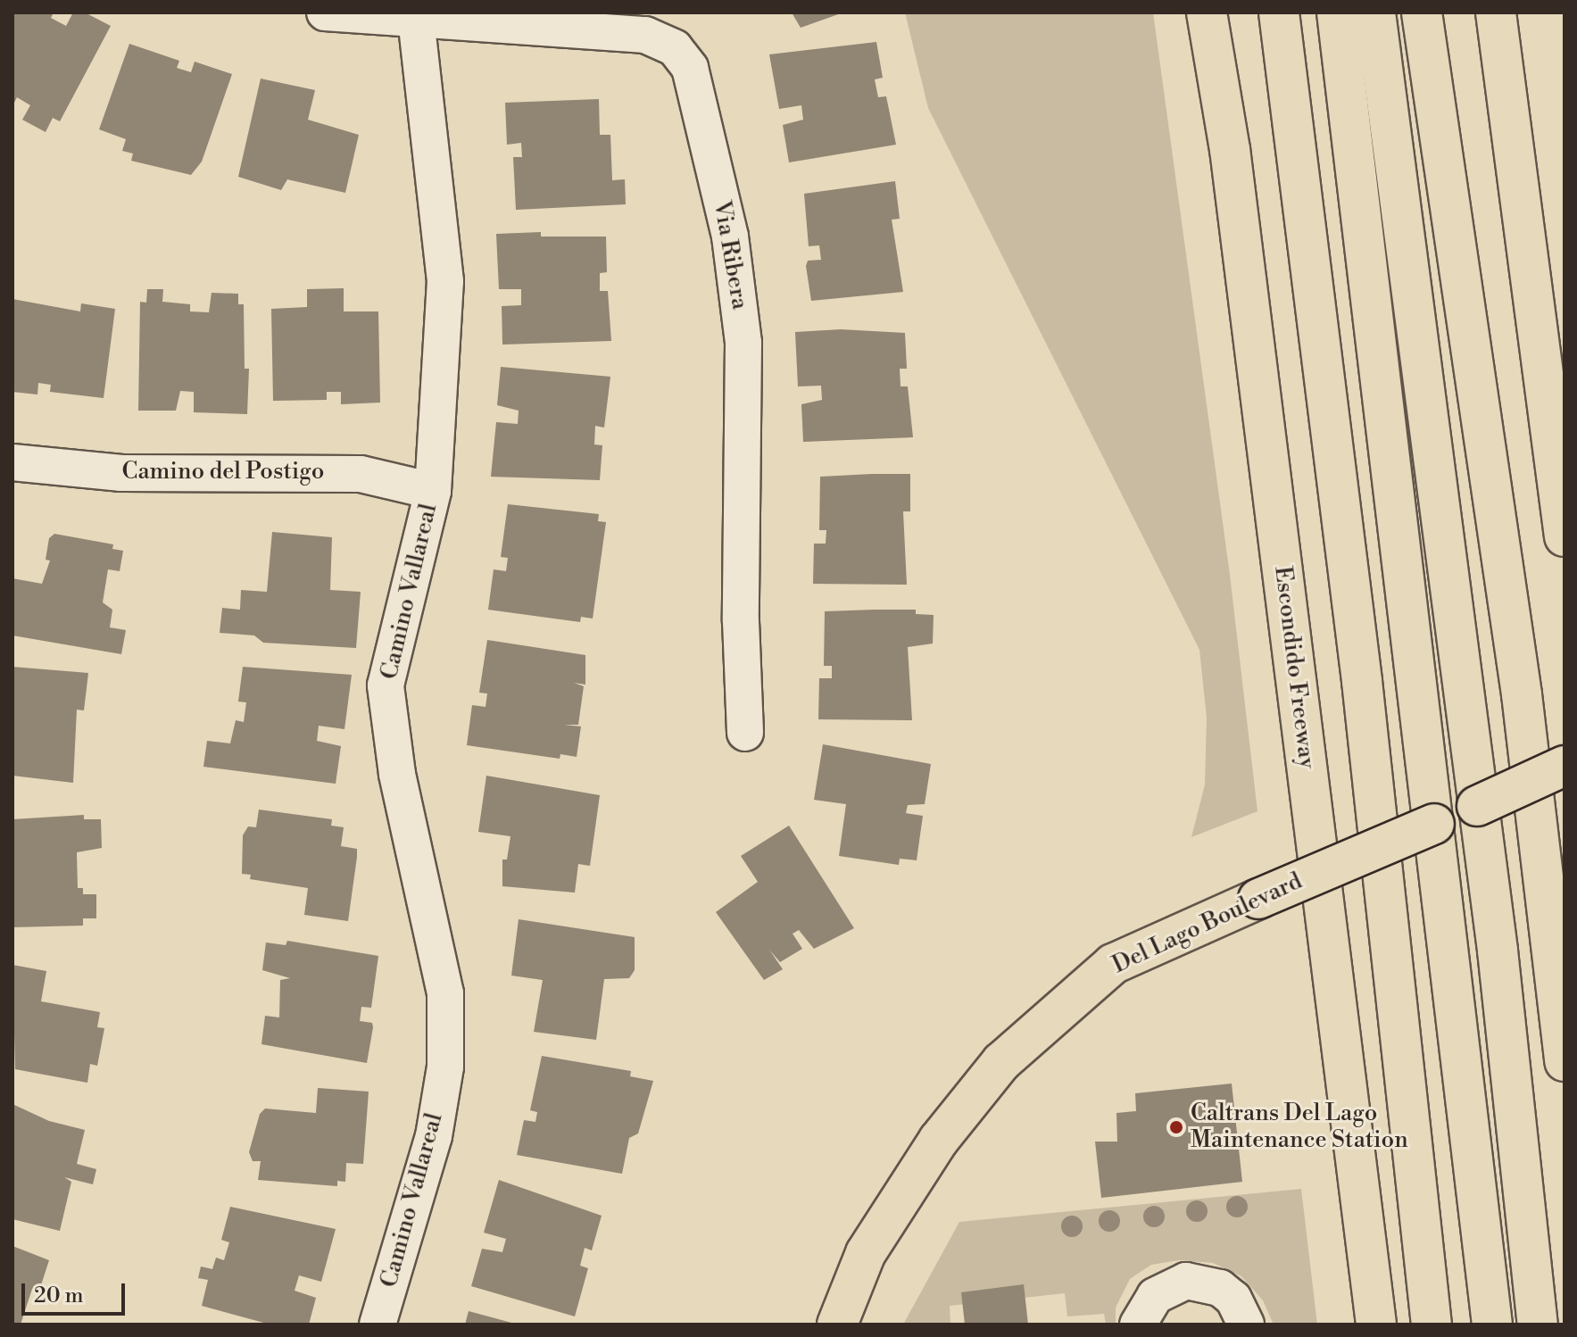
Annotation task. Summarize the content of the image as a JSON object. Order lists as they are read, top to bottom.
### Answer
{
  "streets": {
    "main road": ["Escondido Freeway", "Del Lago Boulevard"],
    "street": ["Via Ribera", "Camino del Postigo", "Camino Vallareal"]
  },
  "crossings": [
    ["Via Ribera", "Camino Vallareal"],
    ["Camino del Postigo", "Camino Vallareal"]
  ],
  "places": ["Caltrans Del Lago Maintenance Station"],
  "scale_bar": "20 m"
}
